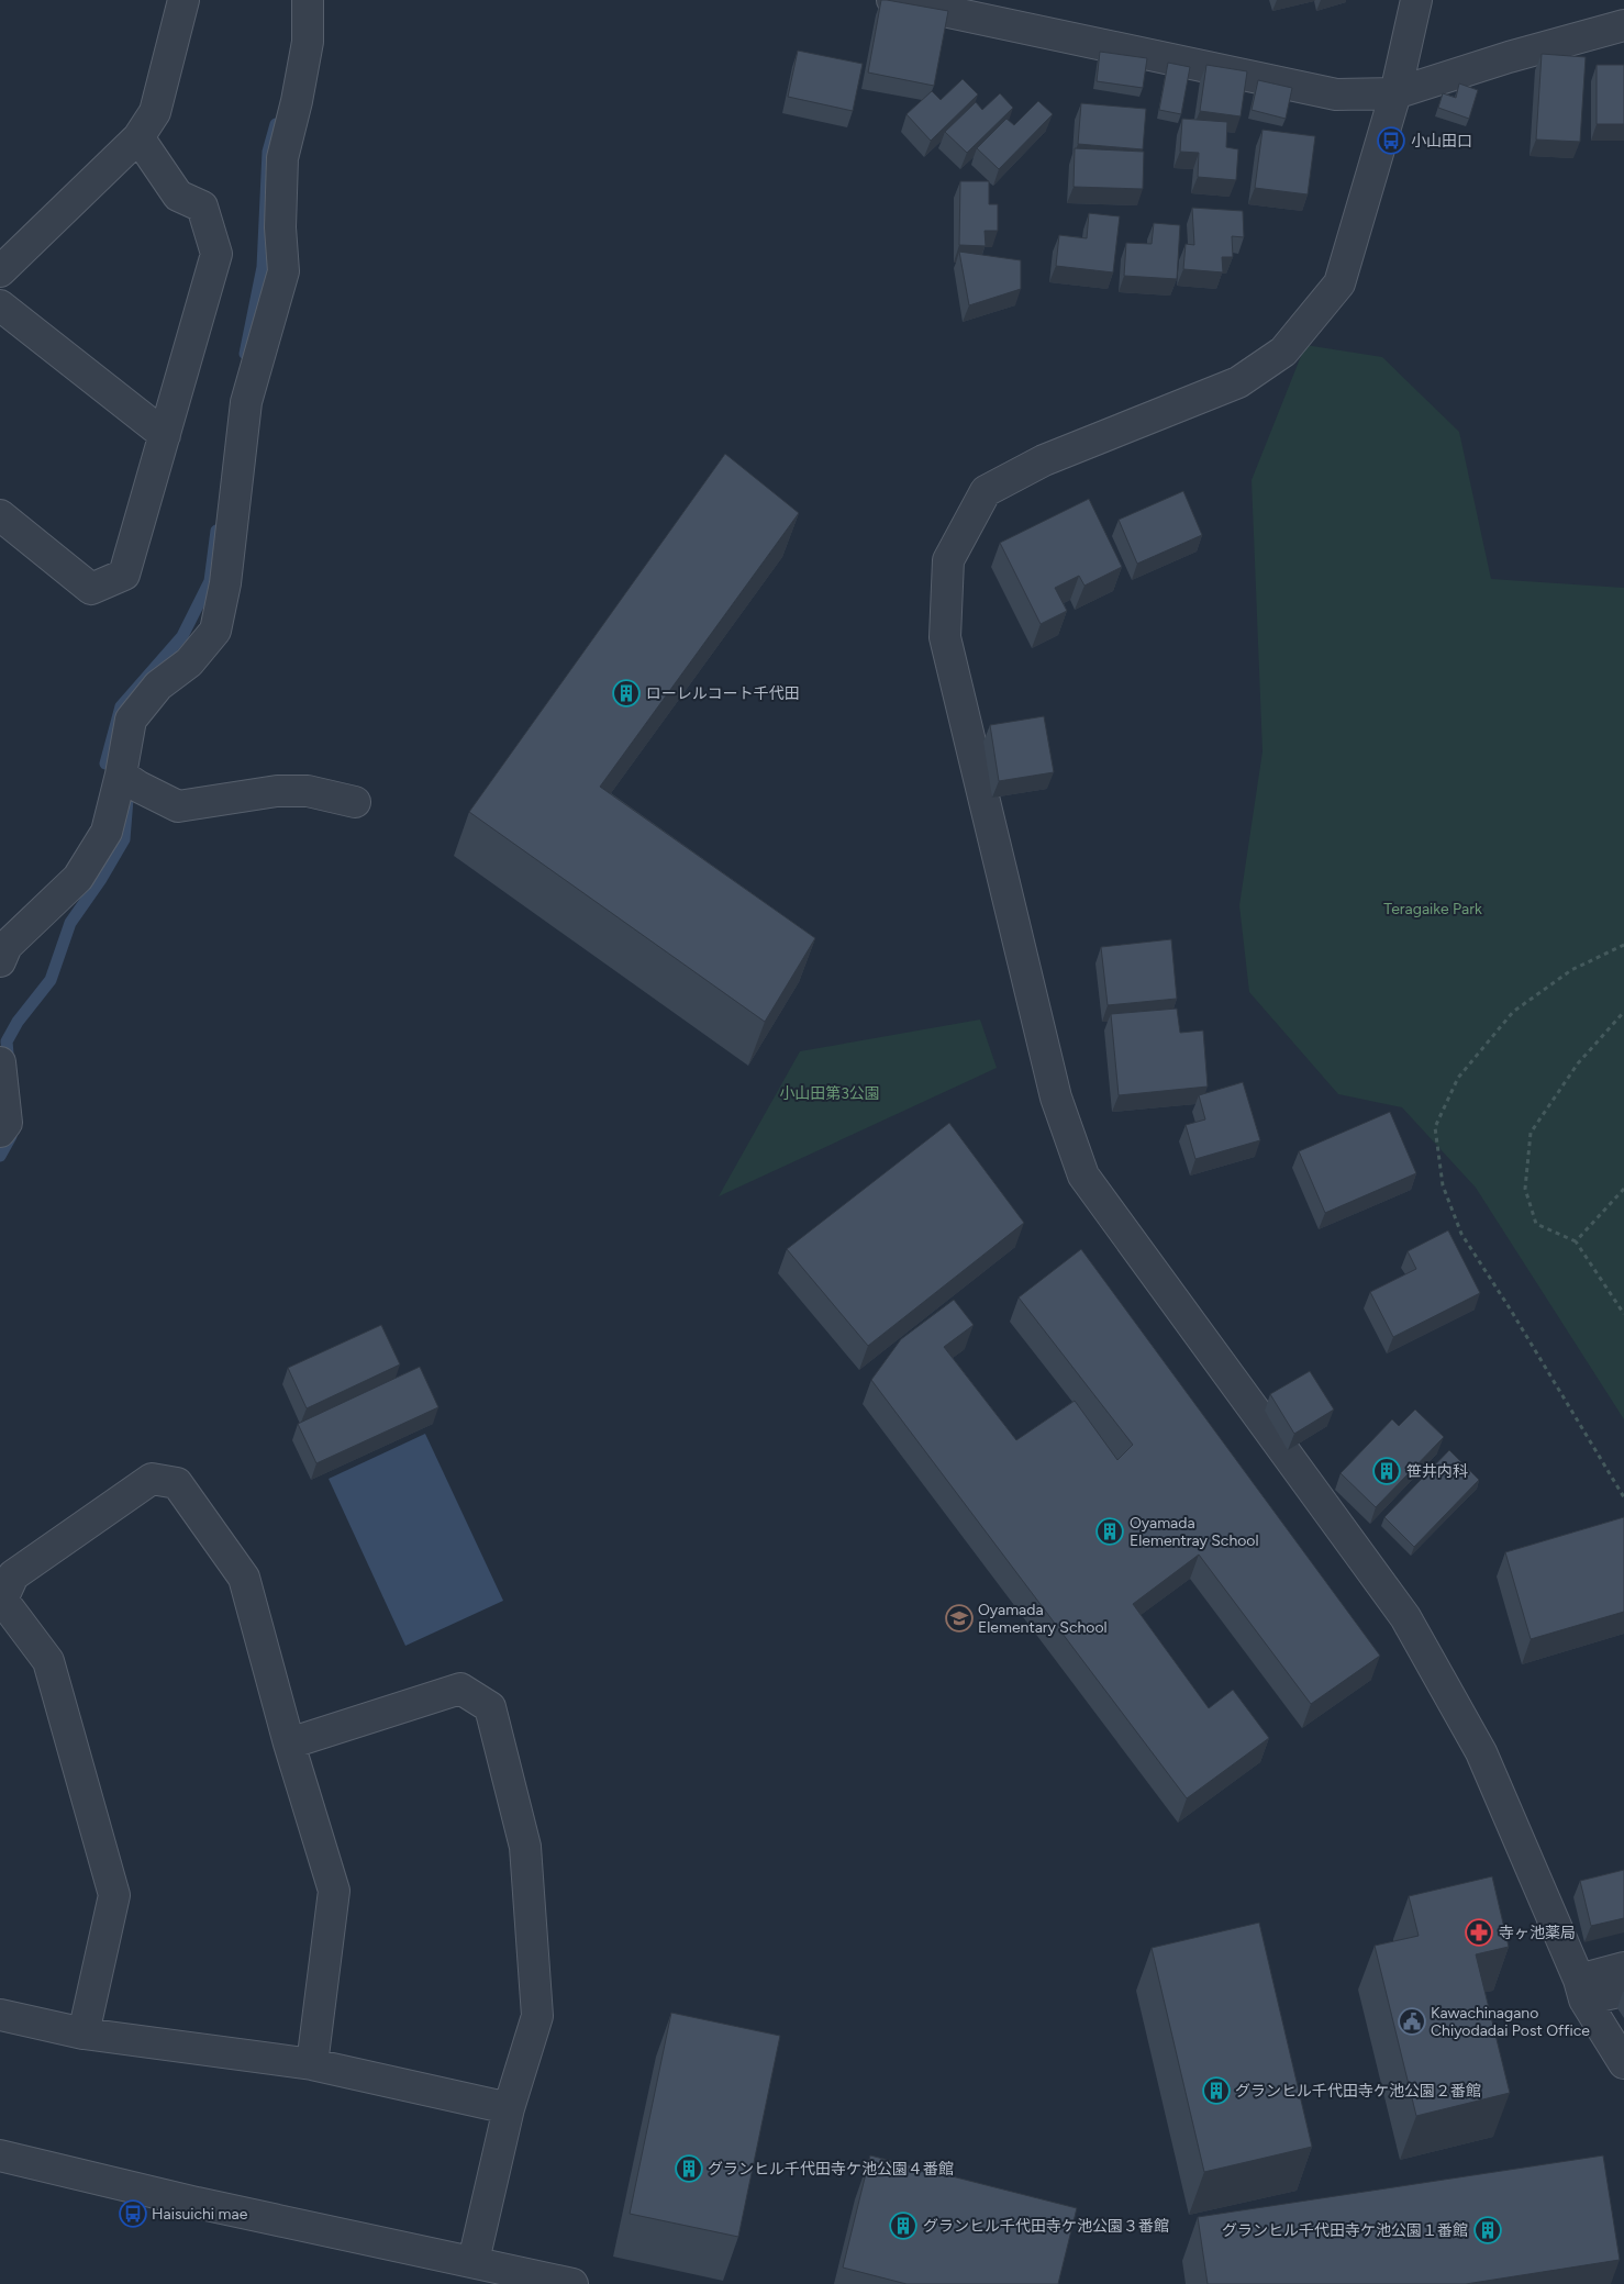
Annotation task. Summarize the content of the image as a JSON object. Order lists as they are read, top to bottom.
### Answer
{
  "parks": ["Teragaike Park", "小山田第3公園"],
  "places": {
    "bus stop": ["小山田口", "Haisuichi mae"],
    "building": [
      "ローレルコート千代田",
      "笹井内科",
      "Oyamada Elementray School",
      "グランヒル千代田寺ケ池公園２番館",
      "グランヒル千代田寺ケ池公園４番館",
      "グランヒル千代田寺ケ池公園３番館",
      "グランヒル千代田寺ケ池公園１番館"
    ],
    "school or university": ["Oyamada Elementary School"],
    "pharmacy": ["寺ヶ池薬局"],
    "public building": ["Kawachinagano Chiyodadai Post Office"]
  }
}
